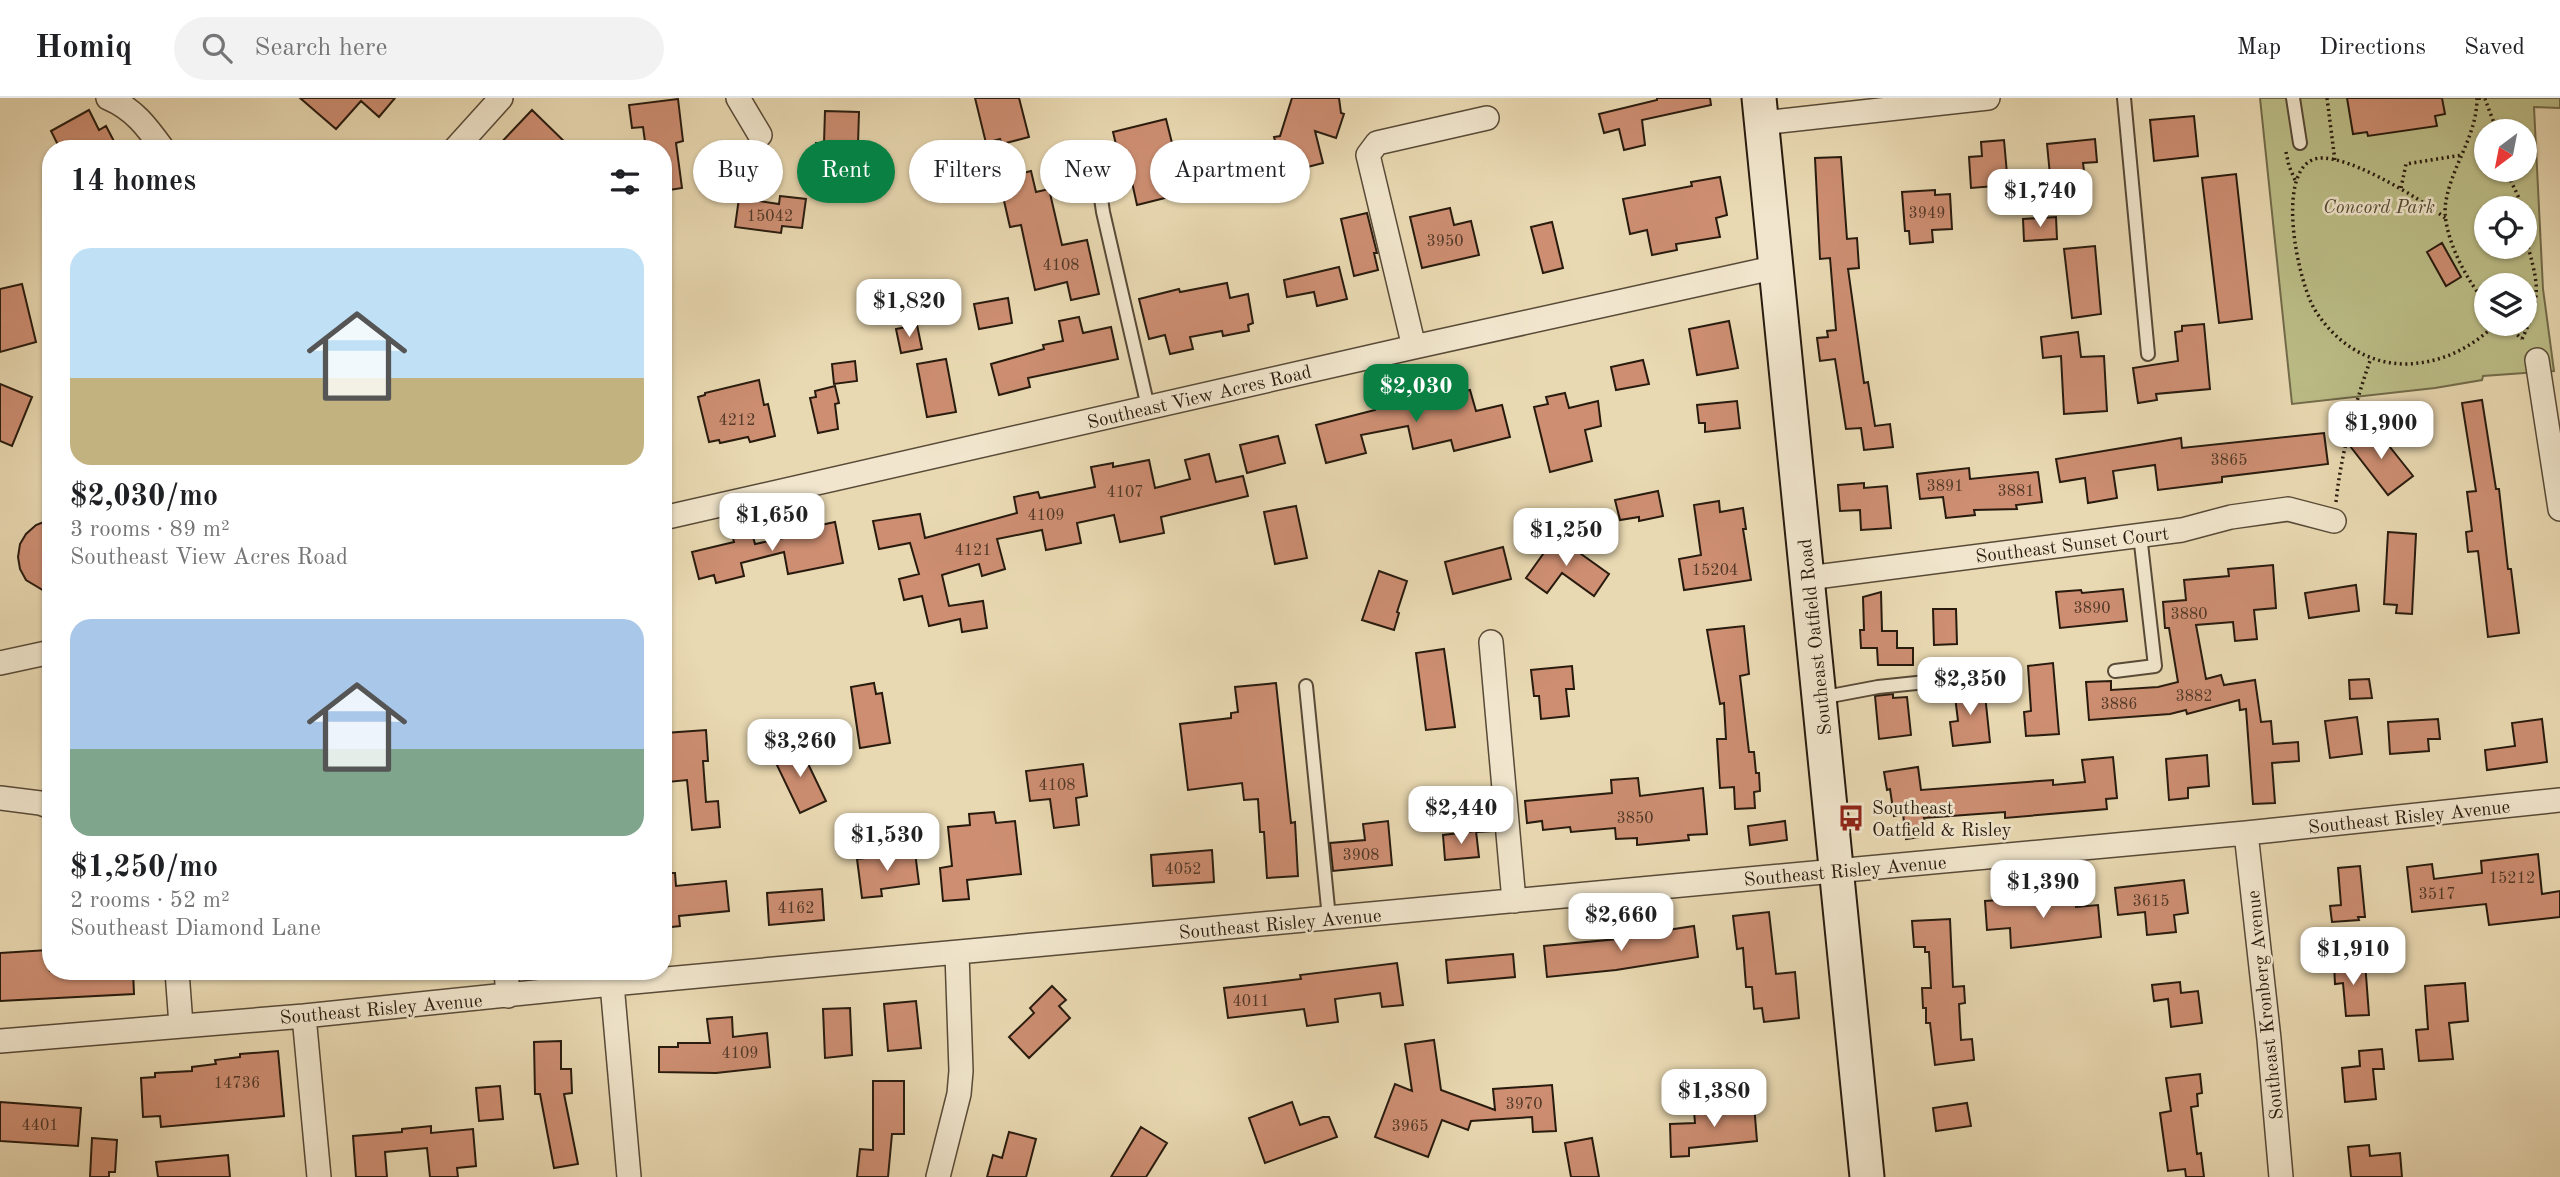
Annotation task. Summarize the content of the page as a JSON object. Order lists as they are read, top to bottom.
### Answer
{
  "streets": {
    "main road": ["Southeast Oatfield Road"],
    "street": [
      "Southeast View Acres Road",
      "Southeast Sunset Court",
      "Southeast Risley Avenue",
      "Southeast Kronberg Avenue"
    ]
  },
  "crossings": [
    ["Southeast View Acres Road", "Southeast Oatfield Road"],
    ["Southeast Sunset Court", "Southeast Oatfield Road"],
    ["Southeast Oatfield Road", "Southeast Risley Avenue"],
    ["Southeast Risley Avenue", "Southeast Kronberg Avenue"]
  ],
  "parks": ["Concord Park"],
  "places": {
    "bus stop": ["Southeast Oatfield & Risley"]
  },
  "house_numbers": [
    "3949",
    "15042",
    "3950",
    "4108",
    "4212",
    "3865",
    "3891",
    "3881",
    "4107",
    "4109",
    "4121",
    "15204",
    "3890",
    "3880",
    "3882",
    "3886",
    "4108",
    "3850",
    "3908",
    "4052",
    "15212",
    "3517",
    "3615",
    "4162",
    "4011",
    "4109",
    "14736",
    "3970",
    "4401",
    "3965"
  ],
  "north": "bottom left",
  "page": {
    "header": "Homiq",
    "search": "Search here",
    "nav": ["Map", "Directions", "Saved"],
    "chip": [
      "Buy",
      "Rent",
      "Filters",
      "New",
      "Apartment"
    ],
    "heading": "14 homes",
    "price": [
      "$1,740",
      "$1,820",
      "$2,030",
      "$1,900",
      "$1,650",
      "$1,250",
      "$2,350",
      "$3,260",
      "$2,440",
      "$1,530",
      "$1,390",
      "$2,660",
      "$1,910",
      "$1,380"
    ],
    "list": [
      {
        "name": "$2,030/mo",
        "note": "3 rooms · 89 m² · Southeast View Acres Road"
      },
      {
        "name": "$1,250/mo",
        "note": "2 rooms · 52 m² · Southeast Diamond Lane"
      }
    ]
  }
}
